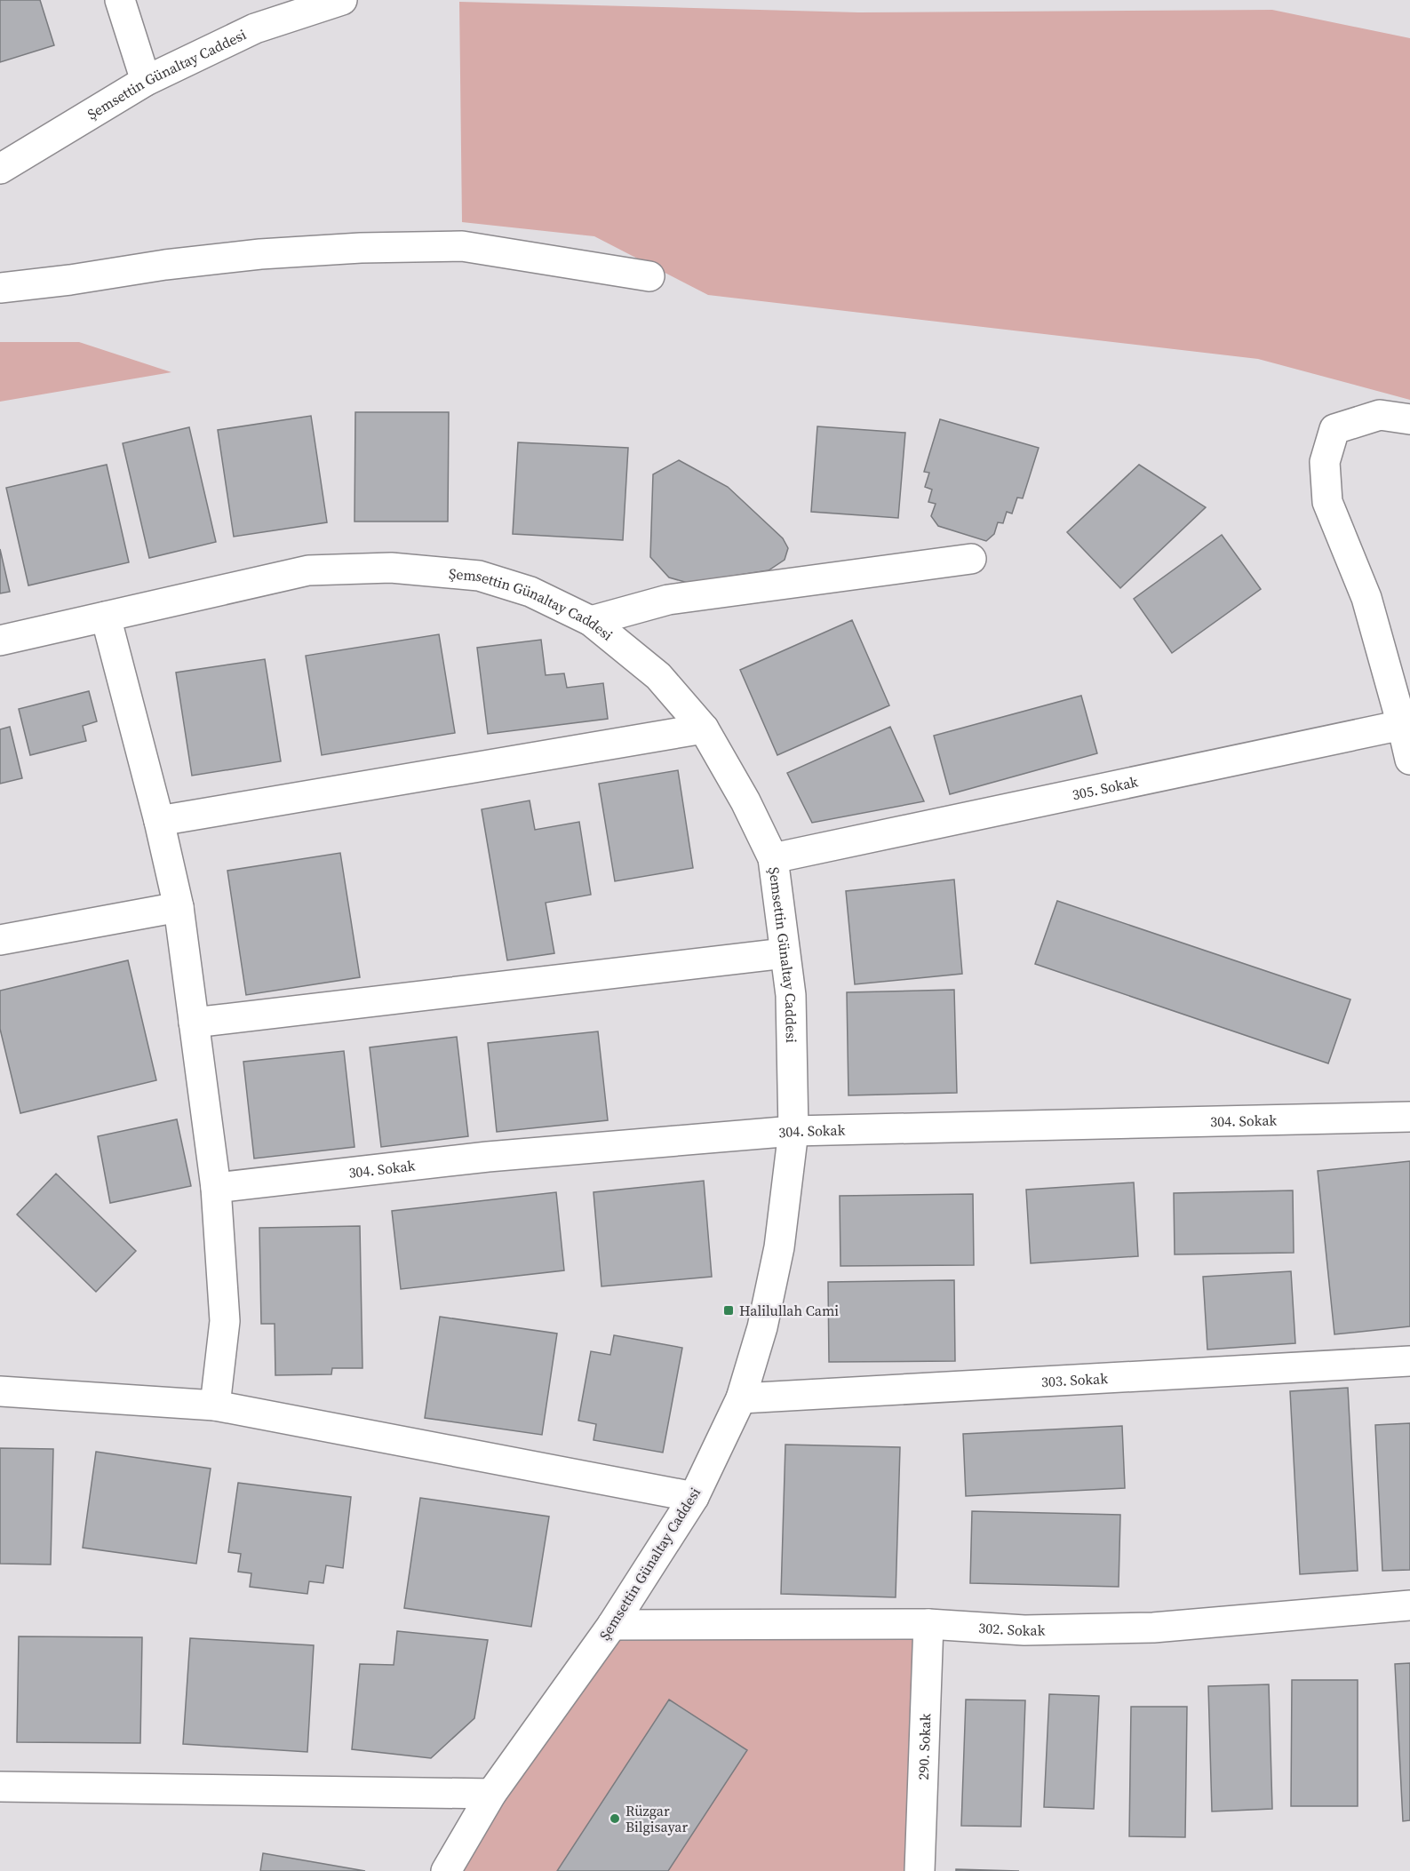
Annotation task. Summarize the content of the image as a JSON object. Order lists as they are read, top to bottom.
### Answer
{
  "streets": {
    "street": [
      "Şemsettin Günaltay Caddesi",
      "305. Sokak",
      "304. Sokak",
      "303. Sokak",
      "302. Sokak",
      "290. Sokak"
    ]
  },
  "crossings": [
    ["Şemsettin Günaltay Caddesi", "305. Sokak"],
    ["Şemsettin Günaltay Caddesi", "304. Sokak"],
    ["Şemsettin Günaltay Caddesi", "303. Sokak"],
    ["Şemsettin Günaltay Caddesi", "302. Sokak"],
    ["302. Sokak", "290. Sokak"]
  ],
  "places": {
    "transit": ["Halilullah Cami"],
    "other": ["Rüzgar Bilgisayar"]
  }
}
